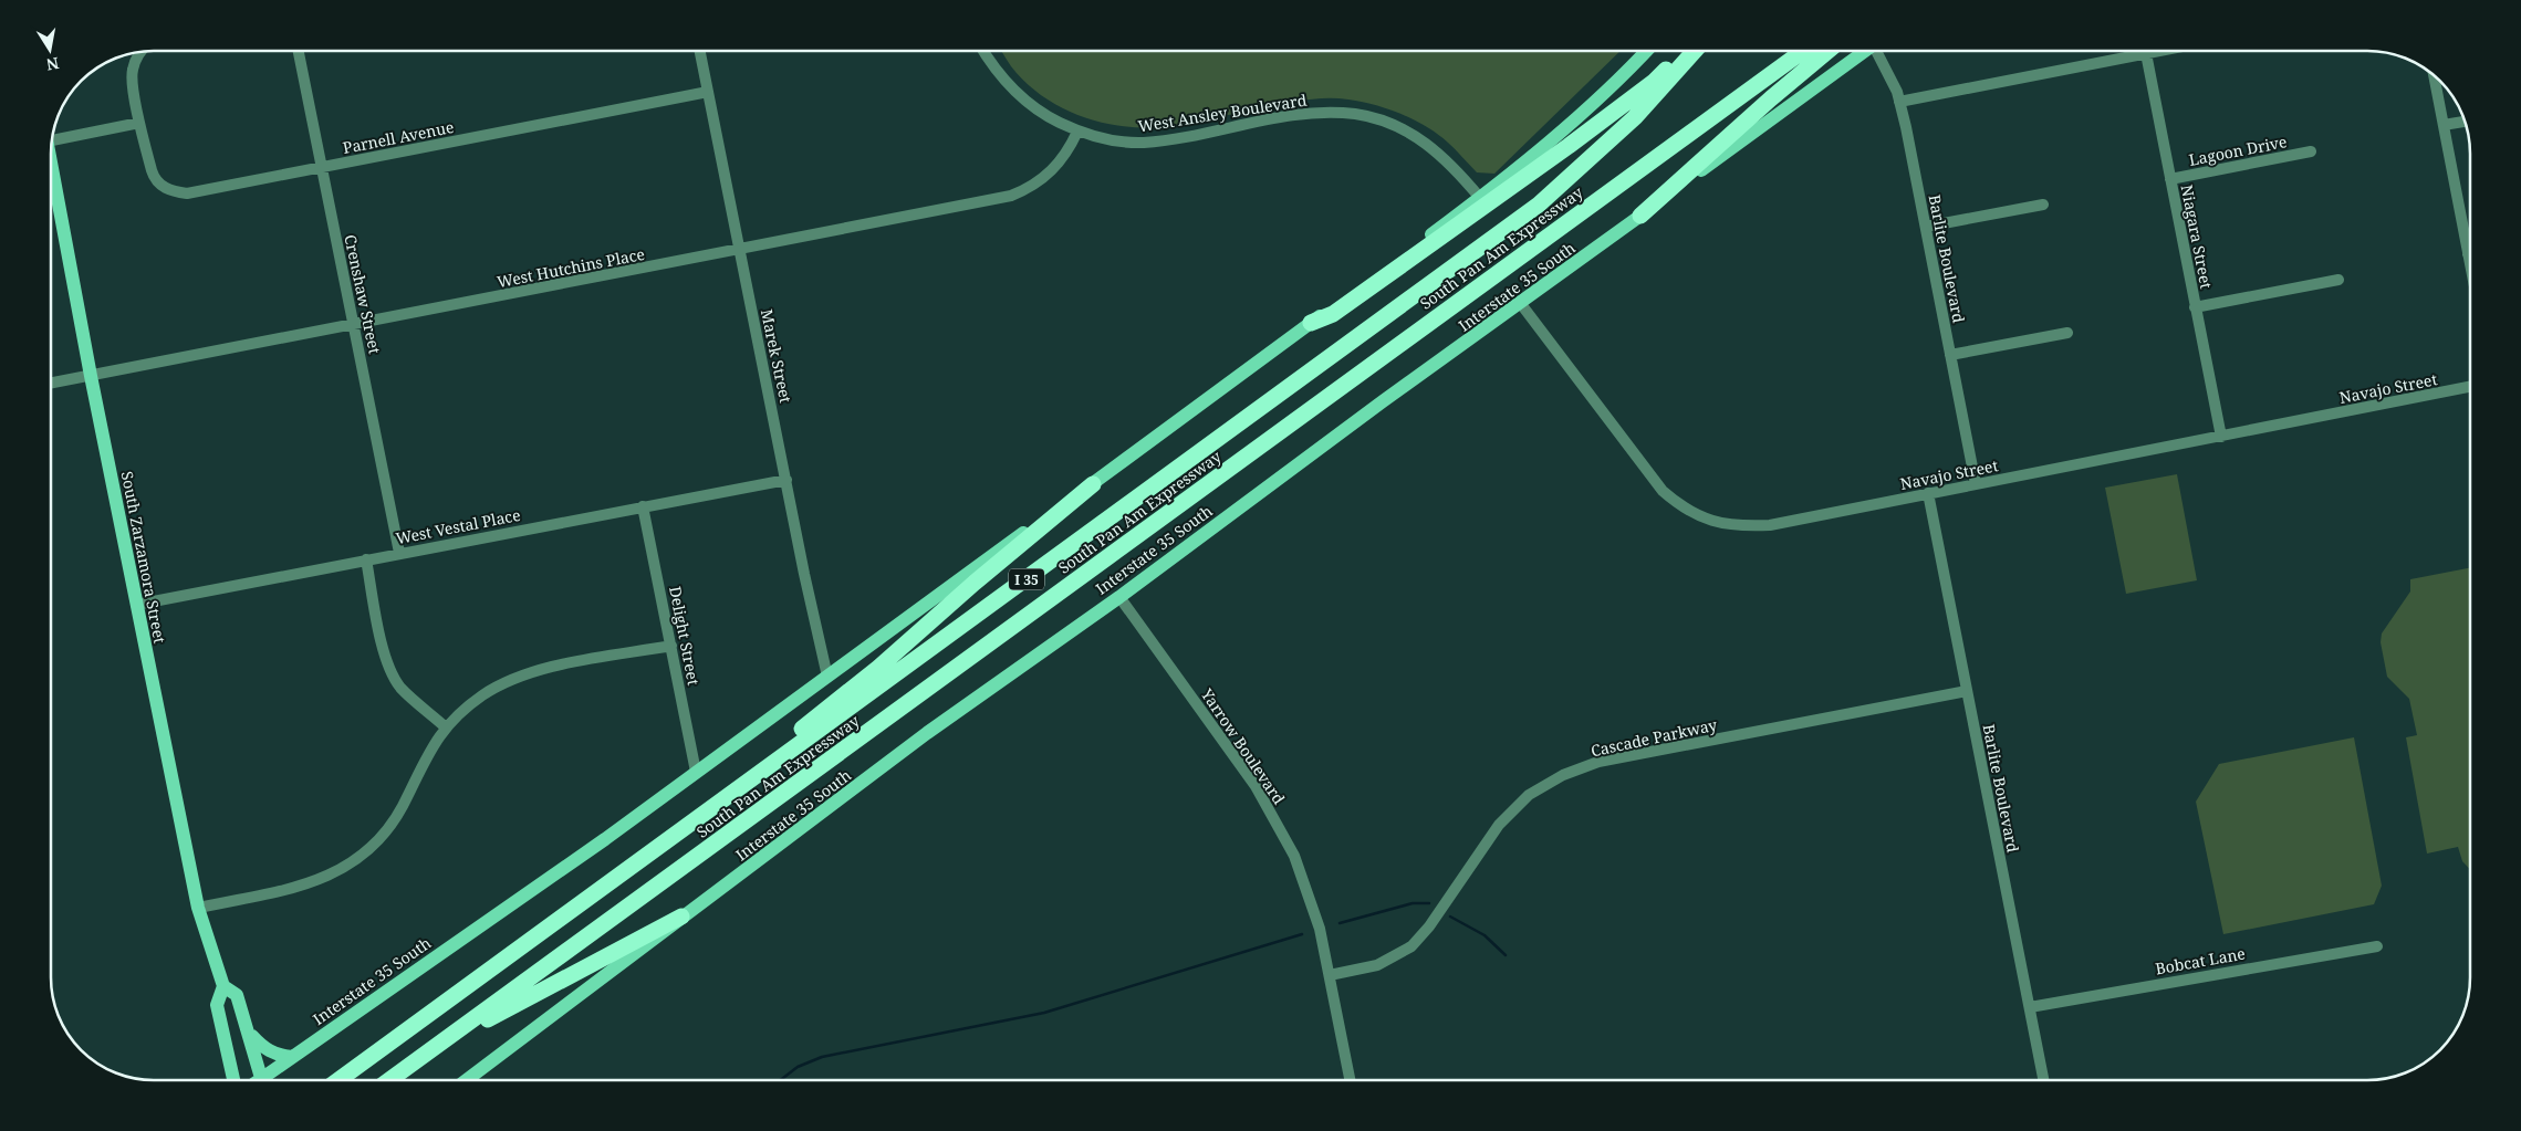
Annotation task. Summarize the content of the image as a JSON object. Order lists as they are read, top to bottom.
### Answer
{
  "streets": {
    "highway": ["South Pan Am Expressway", "I 35"],
    "main road": ["Interstate 35 South", "South Zarzamora Street"],
    "street": [
      "West Ansley Boulevard",
      "Parnell Avenue",
      "Lagoon Drive",
      "Niagara Street",
      "Barlite Boulevard",
      "West Hutchins Place",
      "Crenshaw Street",
      "Marek Street",
      "Navajo Street",
      "West Vestal Place",
      "Delight Street",
      "Cascade Parkway",
      "Yarrow Boulevard",
      "Bobcat Lane"
    ]
  },
  "crossings": [
    ["West Ansley Boulevard", "West Hutchins Place"],
    ["West Ansley Boulevard", "Interstate 35 South"],
    ["Parnell Avenue", "Crenshaw Street"],
    ["Parnell Avenue", "Marek Street"],
    ["Lagoon Drive", "Niagara Street"],
    ["Niagara Street", "Navajo Street"],
    ["Barlite Boulevard", "Navajo Street"],
    ["Barlite Boulevard", "Cascade Parkway"],
    ["Barlite Boulevard", "Bobcat Lane"],
    ["West Hutchins Place", "Crenshaw Street"],
    ["West Hutchins Place", "Marek Street"],
    ["West Hutchins Place", "South Zarzamora Street"],
    ["Interstate 35 South", "Marek Street"],
    ["Interstate 35 South", "Navajo Street"],
    ["Interstate 35 South", "Delight Street"],
    ["Interstate 35 South", "Yarrow Boulevard"],
    ["Crenshaw Street", "West Vestal Place"],
    ["Marek Street", "West Vestal Place"],
    ["West Vestal Place", "South Zarzamora Street"],
    ["West Vestal Place", "Delight Street"],
    ["Cascade Parkway", "Yarrow Boulevard"]
  ],
  "north": "bottom"
}
